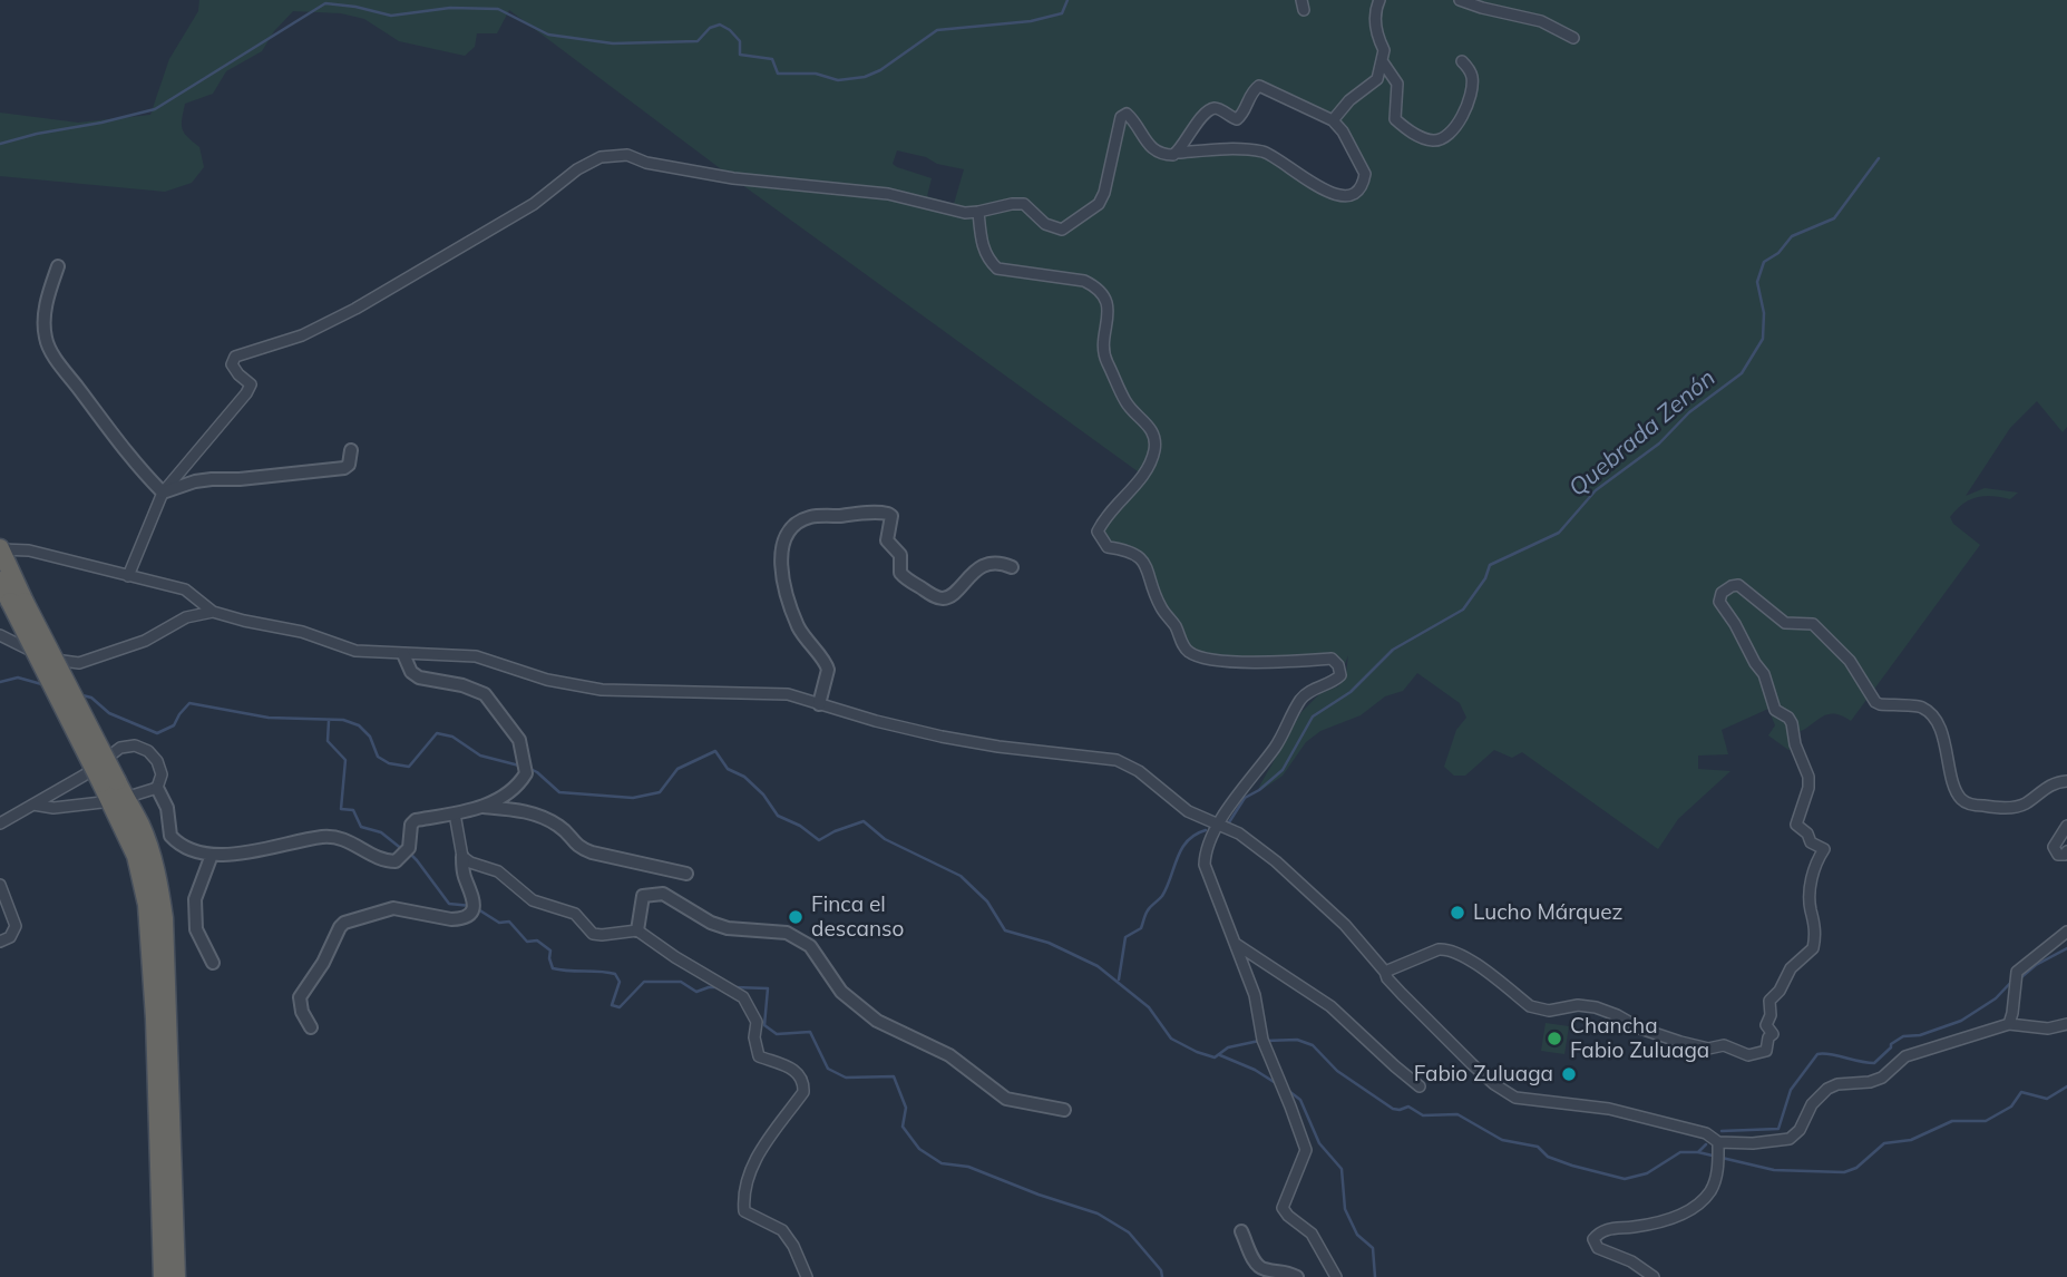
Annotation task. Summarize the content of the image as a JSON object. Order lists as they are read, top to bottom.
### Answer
{
  "water": ["Quebrada Zenón"],
  "places": [
    "Lucho Márquez",
    "Finca el descanso",
    "Chancha Fabio Zuluaga",
    "Fabio Zuluaga"
  ]
}
